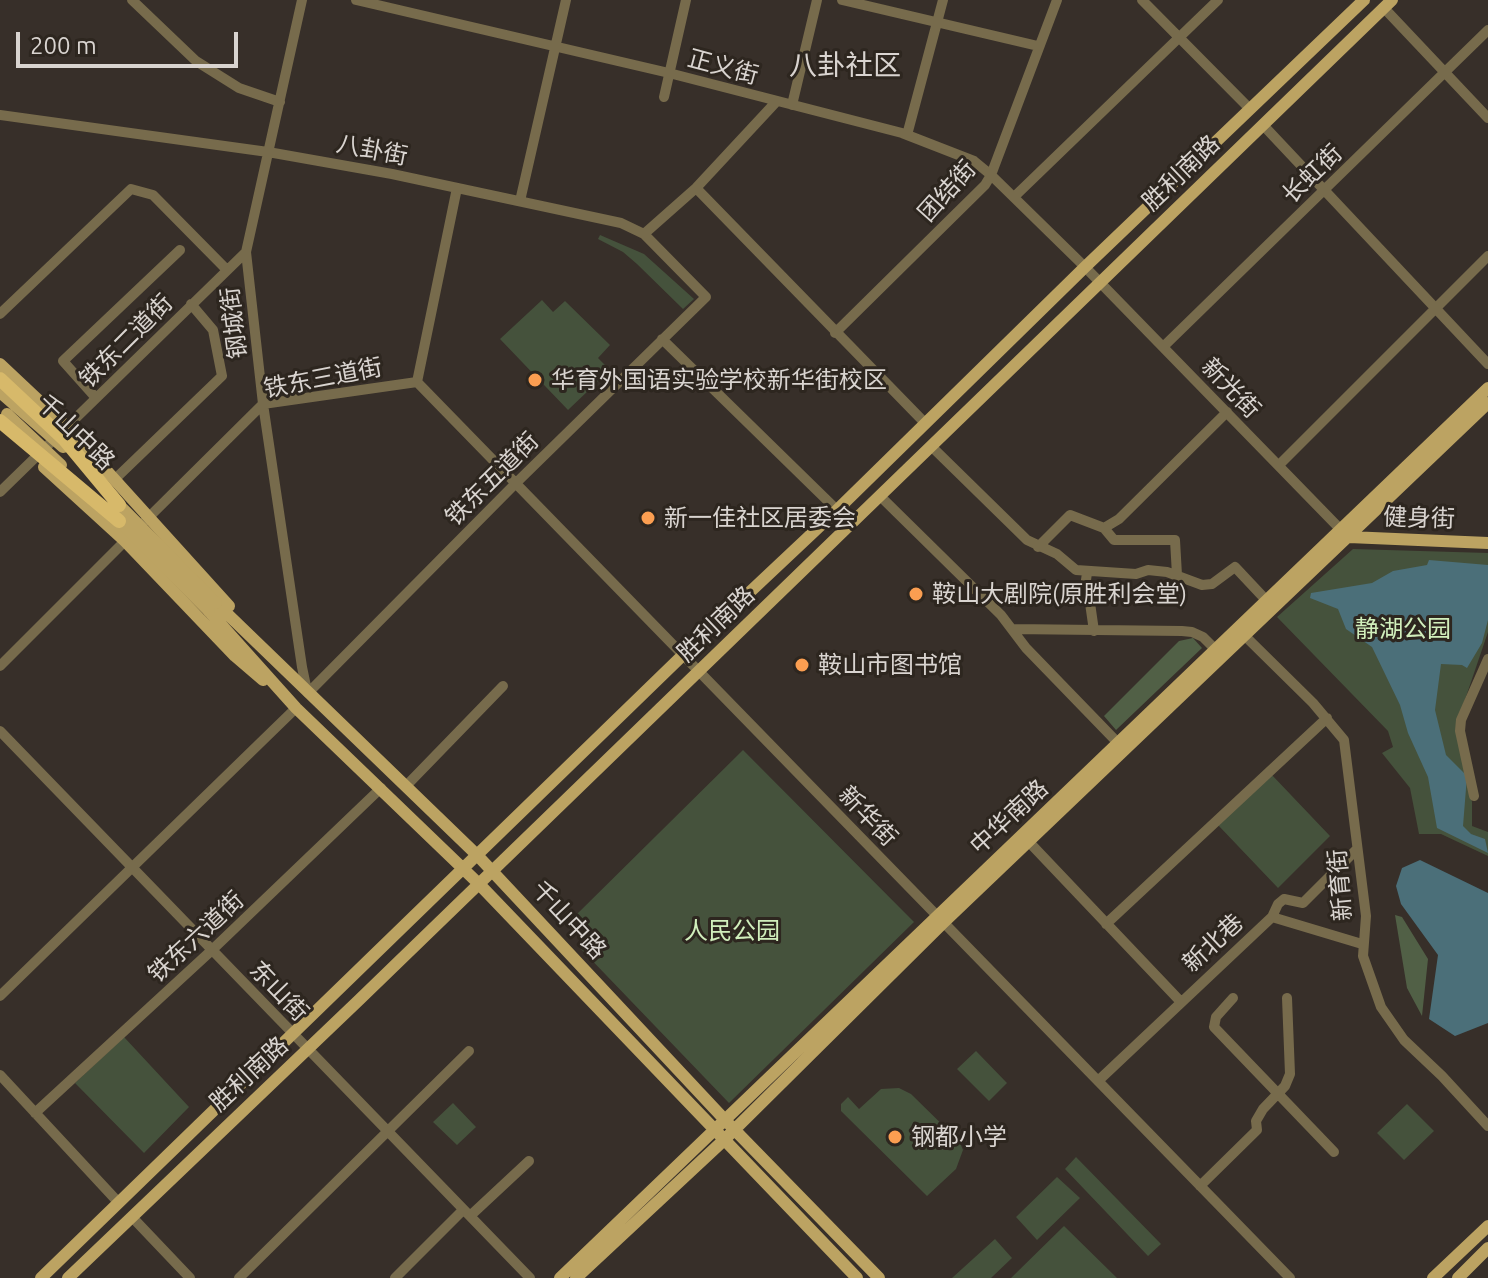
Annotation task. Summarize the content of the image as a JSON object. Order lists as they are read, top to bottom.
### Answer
{
  "streets": {
    "main road": [
      "胜利南路",
      "千山中路",
      "健身街",
      "中华南路"
    ],
    "street": [
      "正义街",
      "八卦街",
      "长虹街",
      "团结街",
      "钢城街",
      "铁东二道街",
      "铁东三道街",
      "新光街",
      "铁东五道街",
      "新华街",
      "新育街",
      "铁东六道街",
      "新北巷",
      "东山街"
    ]
  },
  "crossings": [
    ["正义街", "胜利南路"],
    ["正义街", "团结街"],
    ["正义街", "新光街"],
    ["八卦街", "钢城街"],
    ["八卦街", "铁东三道街"],
    ["八卦街", "铁东五道街"],
    ["胜利南路", "新光街"],
    ["胜利南路", "千山中路"],
    ["胜利南路", "新华街"],
    ["胜利南路", "东山街"],
    ["长虹街", "新光街"],
    ["钢城街", "铁东二道街"],
    ["钢城街", "铁东三道街"],
    ["钢城街", "千山中路"],
    ["钢城街", "铁东五道街"],
    ["铁东三道街", "新华街"],
    ["新光街", "健身街"],
    ["新光街", "中华南路"],
    ["千山中路", "铁东五道街"],
    ["千山中路", "铁东六道街"],
    ["铁东五道街", "新华街"],
    ["健身街", "中华南路"],
    ["新华街", "中华南路"],
    ["新华街", "新北巷"],
    ["新育街", "新北巷"],
    ["铁东六道街", "东山街"]
  ],
  "districts": ["八卦社区"],
  "parks": ["静湖公园", "人民公园"],
  "places": [
    "华育外国语实验学校新华街校区",
    "新一佳社区居委会",
    "鞍山大剧院(原胜利会堂)",
    "鞍山市图书馆",
    "钢都小学"
  ],
  "scale_bar": "200 m"
}
